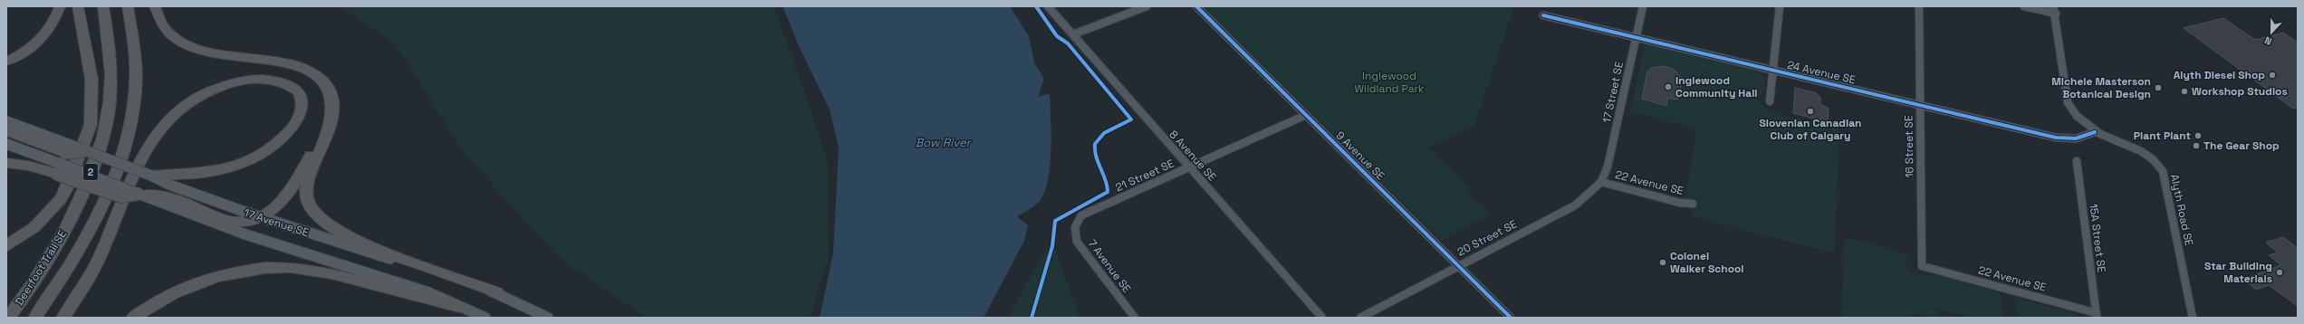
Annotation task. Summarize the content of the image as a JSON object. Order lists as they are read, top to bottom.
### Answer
{
  "streets": {
    "highway": ["2", "Deerfoot Trail SE"],
    "main road": ["17 Avenue SE"],
    "street": [
      "24 Avenue SE",
      "17 Street SE",
      "16 Street SE",
      "8 Avenue SE",
      "9 Avenue SE",
      "21 Street SE",
      "22 Avenue SE",
      "Alyth Road SE",
      "20 Street SE",
      "15A Street SE",
      "7 Avenue SE"
    ]
  },
  "crossings": [
    ["24 Avenue SE", "17 Street SE"],
    ["24 Avenue SE", "16 Street SE"],
    ["24 Avenue SE", "Alyth Road SE"],
    ["17 Street SE", "22 Avenue SE"],
    ["17 Street SE", "20 Street SE"],
    ["16 Street SE", "22 Avenue SE"],
    ["8 Avenue SE", "21 Street SE"],
    ["9 Avenue SE", "21 Street SE"],
    ["9 Avenue SE", "20 Street SE"],
    ["21 Street SE", "7 Avenue SE"],
    ["22 Avenue SE", "20 Street SE"],
    ["22 Avenue SE", "15A Street SE"]
  ],
  "water": ["Bow River"],
  "parks": ["Inglewood Wildland Park"],
  "places": [
    "Alyth Diesel Shop",
    "Inglewood Community Hall",
    "Michele Masterson Botanical Design",
    "Workshop Studios",
    "Slovenian Canadian Club of Calgary",
    "Plant Plant",
    "The Gear Shop",
    "Colonel Walker School",
    "Star Building Materials"
  ],
  "north": "bottom"
}
